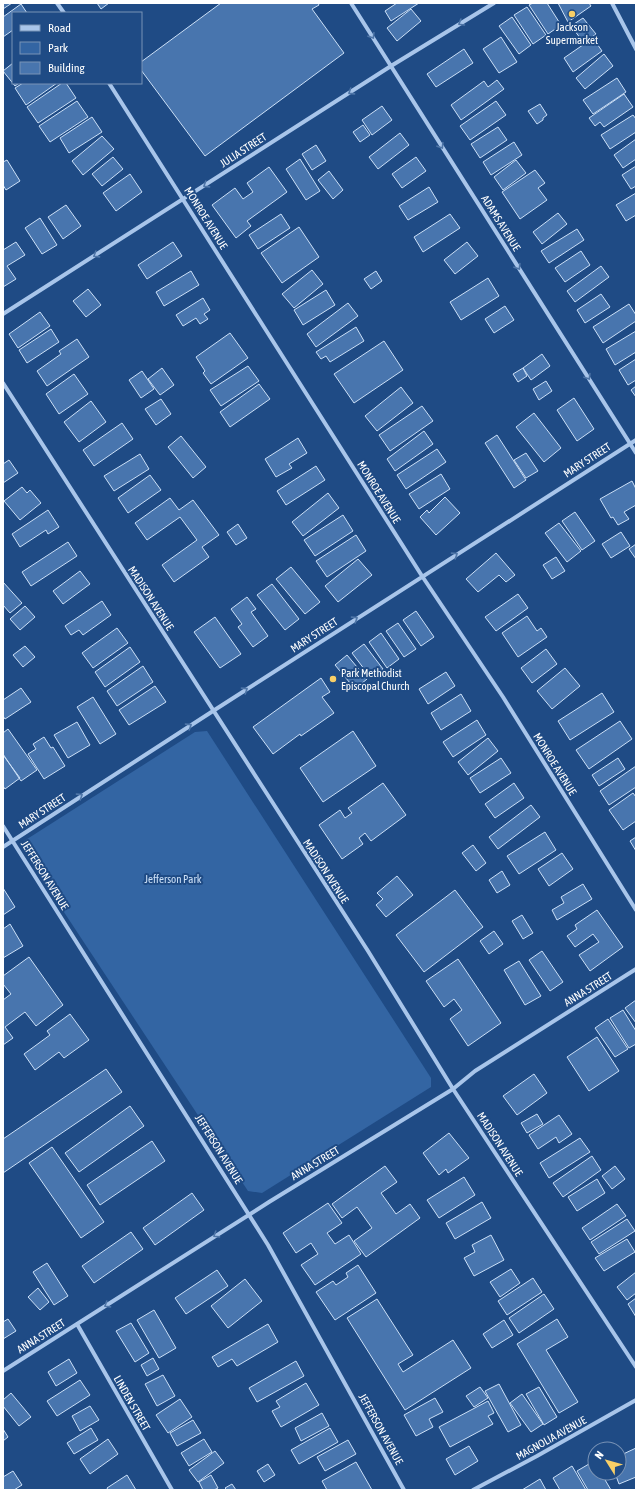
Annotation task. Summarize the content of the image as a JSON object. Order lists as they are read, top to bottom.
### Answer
{
  "streets": {
    "street": [
      "JULIA STREET",
      "MONROE AVENUE",
      "ADAMS AVENUE",
      "MARY STREET",
      "MADISON AVENUE",
      "JEFFERSON AVENUE",
      "ANNA STREET",
      "LINDEN STREET",
      "MAGNOLIA AVENUE"
    ]
  },
  "crossings": [
    ["JULIA STREET", "MONROE AVENUE"],
    ["JULIA STREET", "ADAMS AVENUE"],
    ["MONROE AVENUE", "MARY STREET"],
    ["ADAMS AVENUE", "MARY STREET"],
    ["MARY STREET", "MADISON AVENUE"],
    ["MARY STREET", "JEFFERSON AVENUE"],
    ["MADISON AVENUE", "ANNA STREET"],
    ["JEFFERSON AVENUE", "ANNA STREET"],
    ["ANNA STREET", "LINDEN STREET"]
  ],
  "one_way": ["JULIA STREET", "ADAMS AVENUE", "MARY STREET"],
  "parks": ["Jefferson Park"],
  "places": ["Jackson Supermarket", "Park Methodist Episcopal Church"],
  "legend": ["Road", "Park", "Building"],
  "north": "top left"
}
